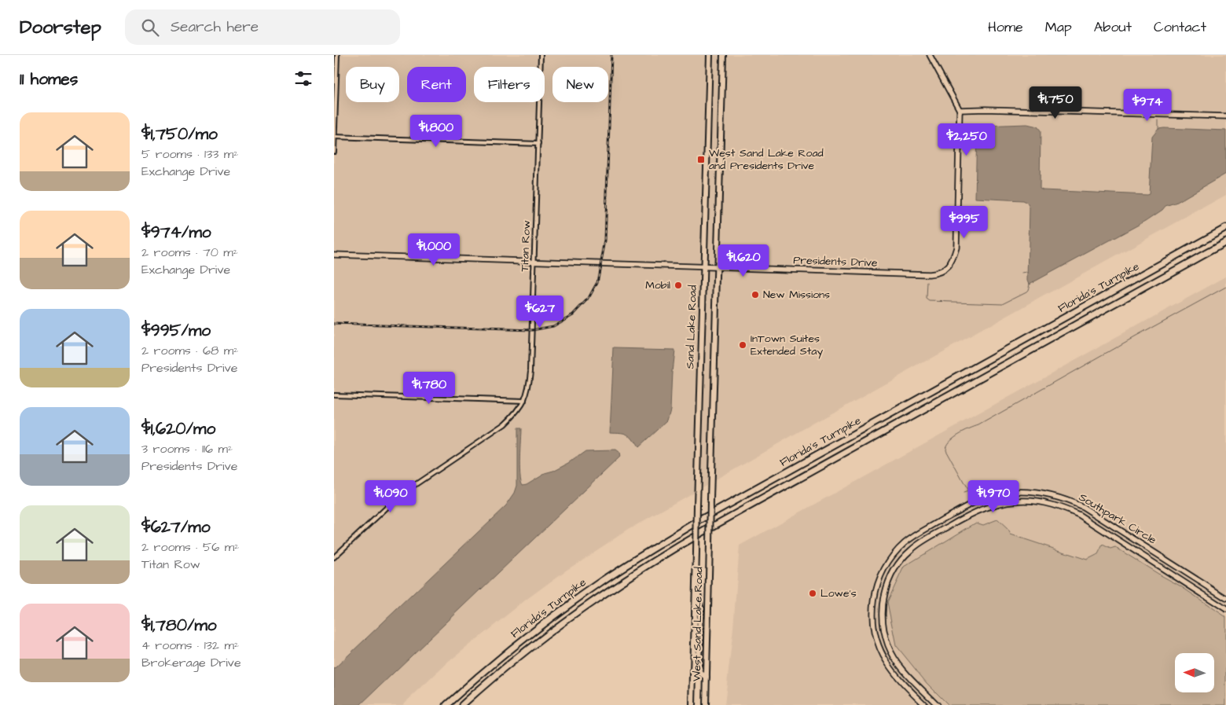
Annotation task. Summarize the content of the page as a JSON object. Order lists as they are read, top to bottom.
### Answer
{
  "streets": {
    "highway": ["Florida's Turnpike"],
    "main road": ["Sand Lake Road", "West Sand Lake Road"],
    "street": ["Titan Row", "Presidents Drive", "Southpark Circle"]
  },
  "crossings": [
    ["Titan Row", "Presidents Drive"],
    ["Presidents Drive", "Sand Lake Road"],
    ["Presidents Drive", "West Sand Lake Road"],
    ["Sand Lake Road", "West Sand Lake Road"]
  ],
  "places": {
    "transit": ["West Sand Lake Road and Presidents Drive"],
    "other": [
      "Mobil",
      "New Missions",
      "InTown Suites Extended Stay",
      "Lowe's"
    ]
  },
  "north": "left",
  "page": {
    "header": "Doorstep",
    "search": "Search here",
    "nav": [
      "Home",
      "Map",
      "About",
      "Contact"
    ],
    "heading": "11 homes",
    "chip": [
      "Buy",
      "Rent",
      "Filters",
      "New"
    ],
    "price": [
      "$1,750",
      "$974",
      "$1,800",
      "$2,250",
      "$995",
      "$1,000",
      "$1,620",
      "$627",
      "$1,780",
      "$1,090",
      "$1,970"
    ],
    "list": [
      {
        "name": "$1,750/mo",
        "note": "5 rooms · 133 m² · Exchange Drive"
      },
      {
        "name": "$974/mo",
        "note": "2 rooms · 70 m² · Exchange Drive"
      },
      {
        "name": "$995/mo",
        "note": "2 rooms · 68 m² · Presidents Drive"
      },
      {
        "name": "$1,620/mo",
        "note": "3 rooms · 116 m² · Presidents Drive"
      },
      {
        "name": "$627/mo",
        "note": "2 rooms · 56 m² · Titan Row"
      },
      {
        "name": "$1,780/mo",
        "note": "4 rooms · 132 m² · Brokerage Drive"
      }
    ]
  }
}
